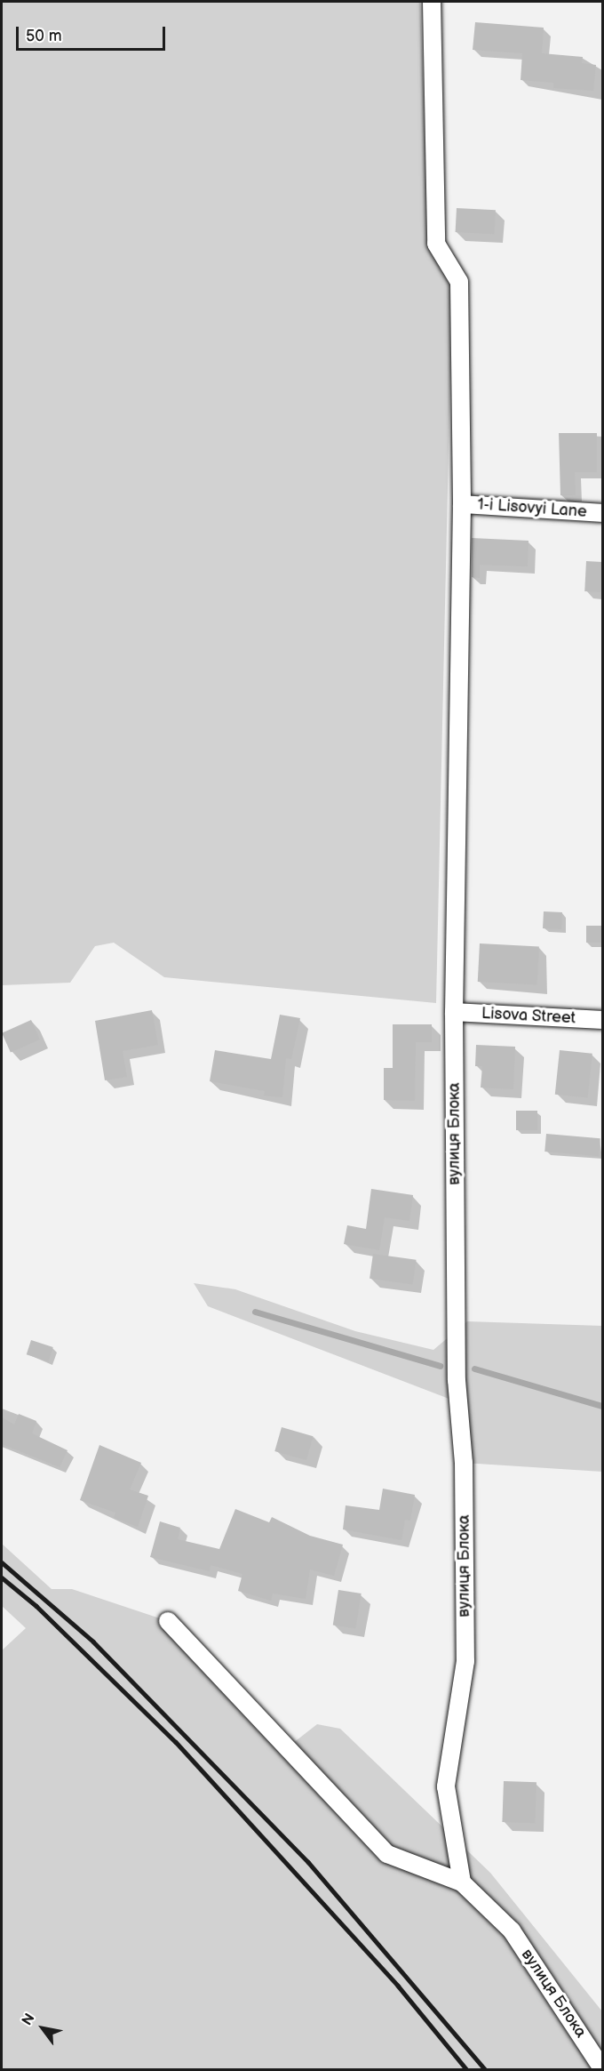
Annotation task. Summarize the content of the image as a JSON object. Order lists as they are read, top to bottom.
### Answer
{
  "streets": {
    "street": ["1-i Lisovyi Lane", "Lisova Street", "вулиця Блока"]
  },
  "crossings": [
    ["1-i Lisovyi Lane", "вулиця Блока"],
    ["Lisova Street", "вулиця Блока"]
  ],
  "scale_bar": "50 m",
  "north": "top left"
}
